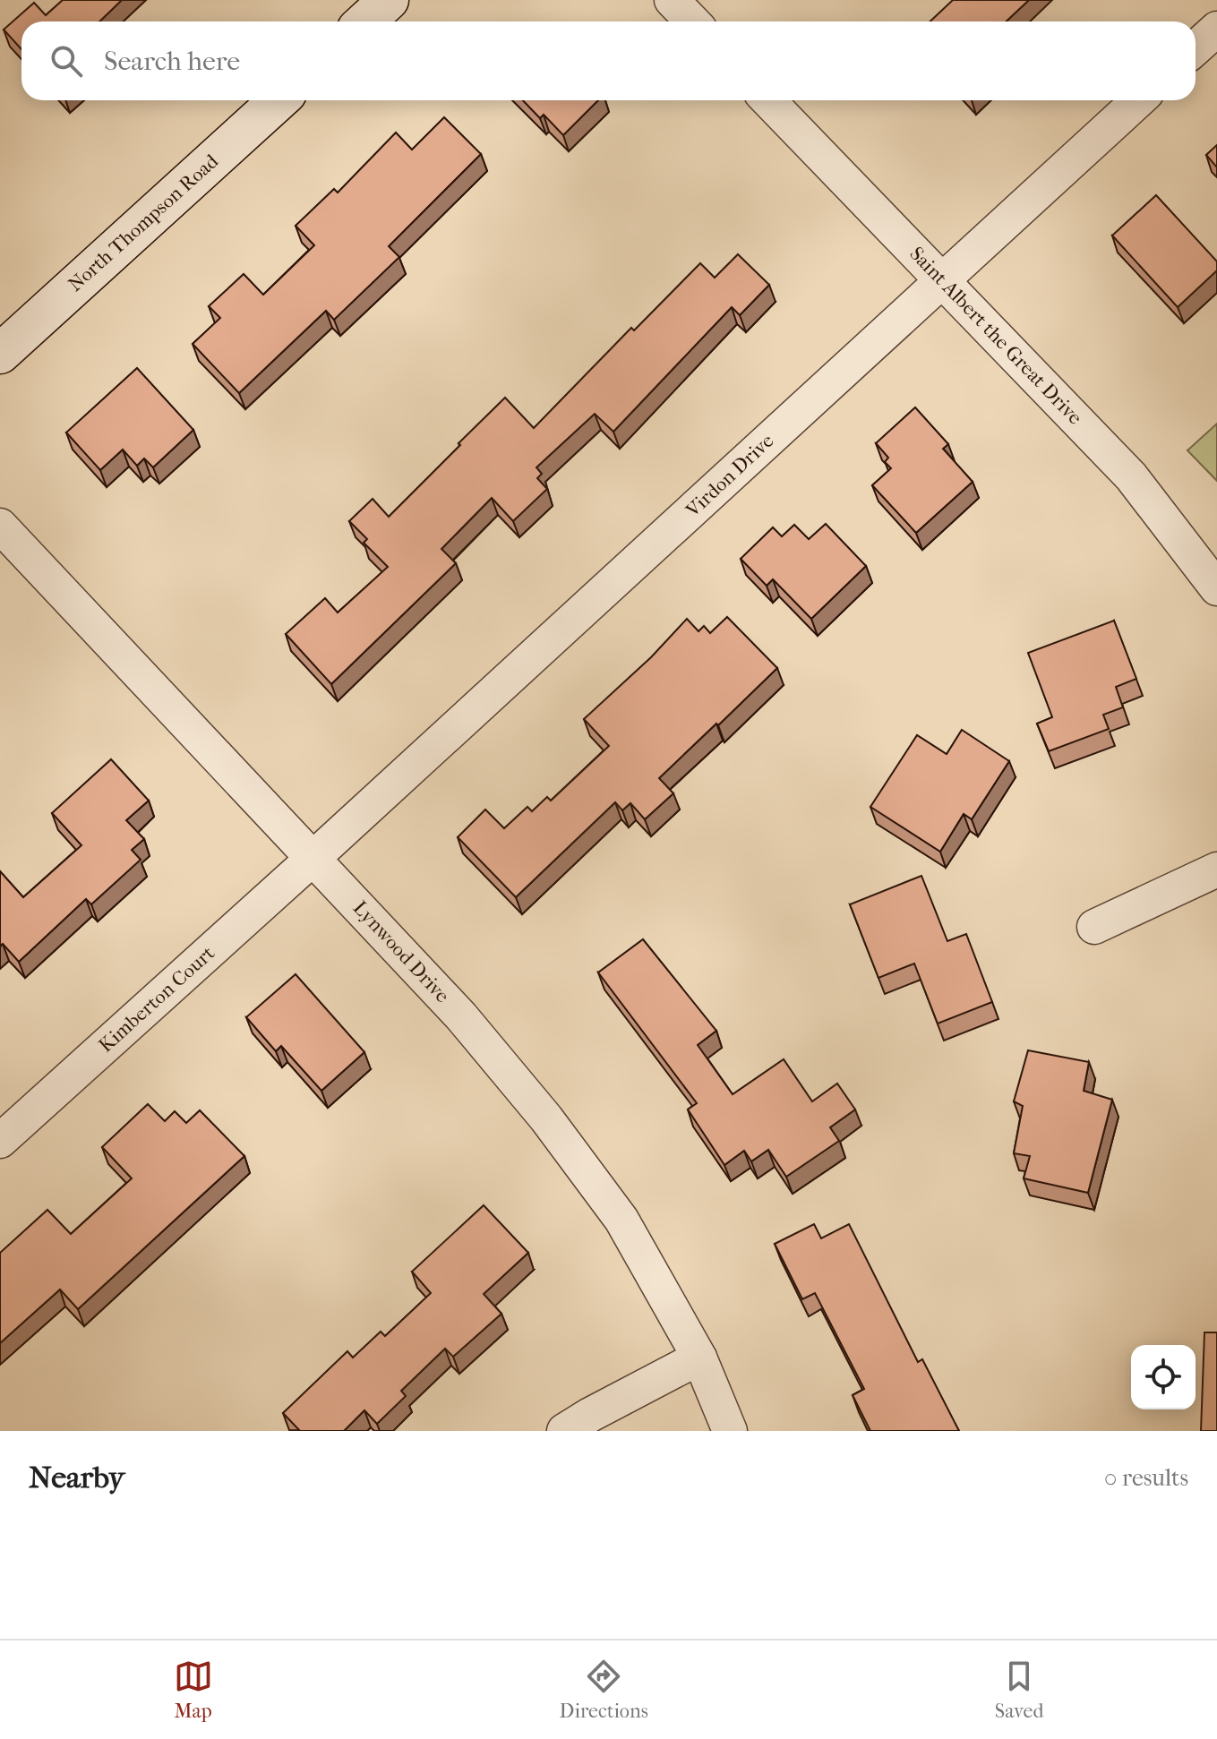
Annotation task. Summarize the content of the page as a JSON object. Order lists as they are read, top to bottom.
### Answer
{
  "streets": {
    "street": [
      "North Thompson Road",
      "Saint Albert the Great Drive",
      "Virdon Drive",
      "Lynwood Drive",
      "Kimberton Court"
    ]
  },
  "crossings": [
    ["Saint Albert the Great Drive", "Virdon Drive"],
    ["Virdon Drive", "Lynwood Drive"],
    ["Virdon Drive", "Kimberton Court"],
    ["Lynwood Drive", "Kimberton Court"]
  ],
  "page": {
    "search": "Search here",
    "heading": ["Nearby", "0 results"],
    "nav": ["Map", "Directions", "Saved"]
  }
}
